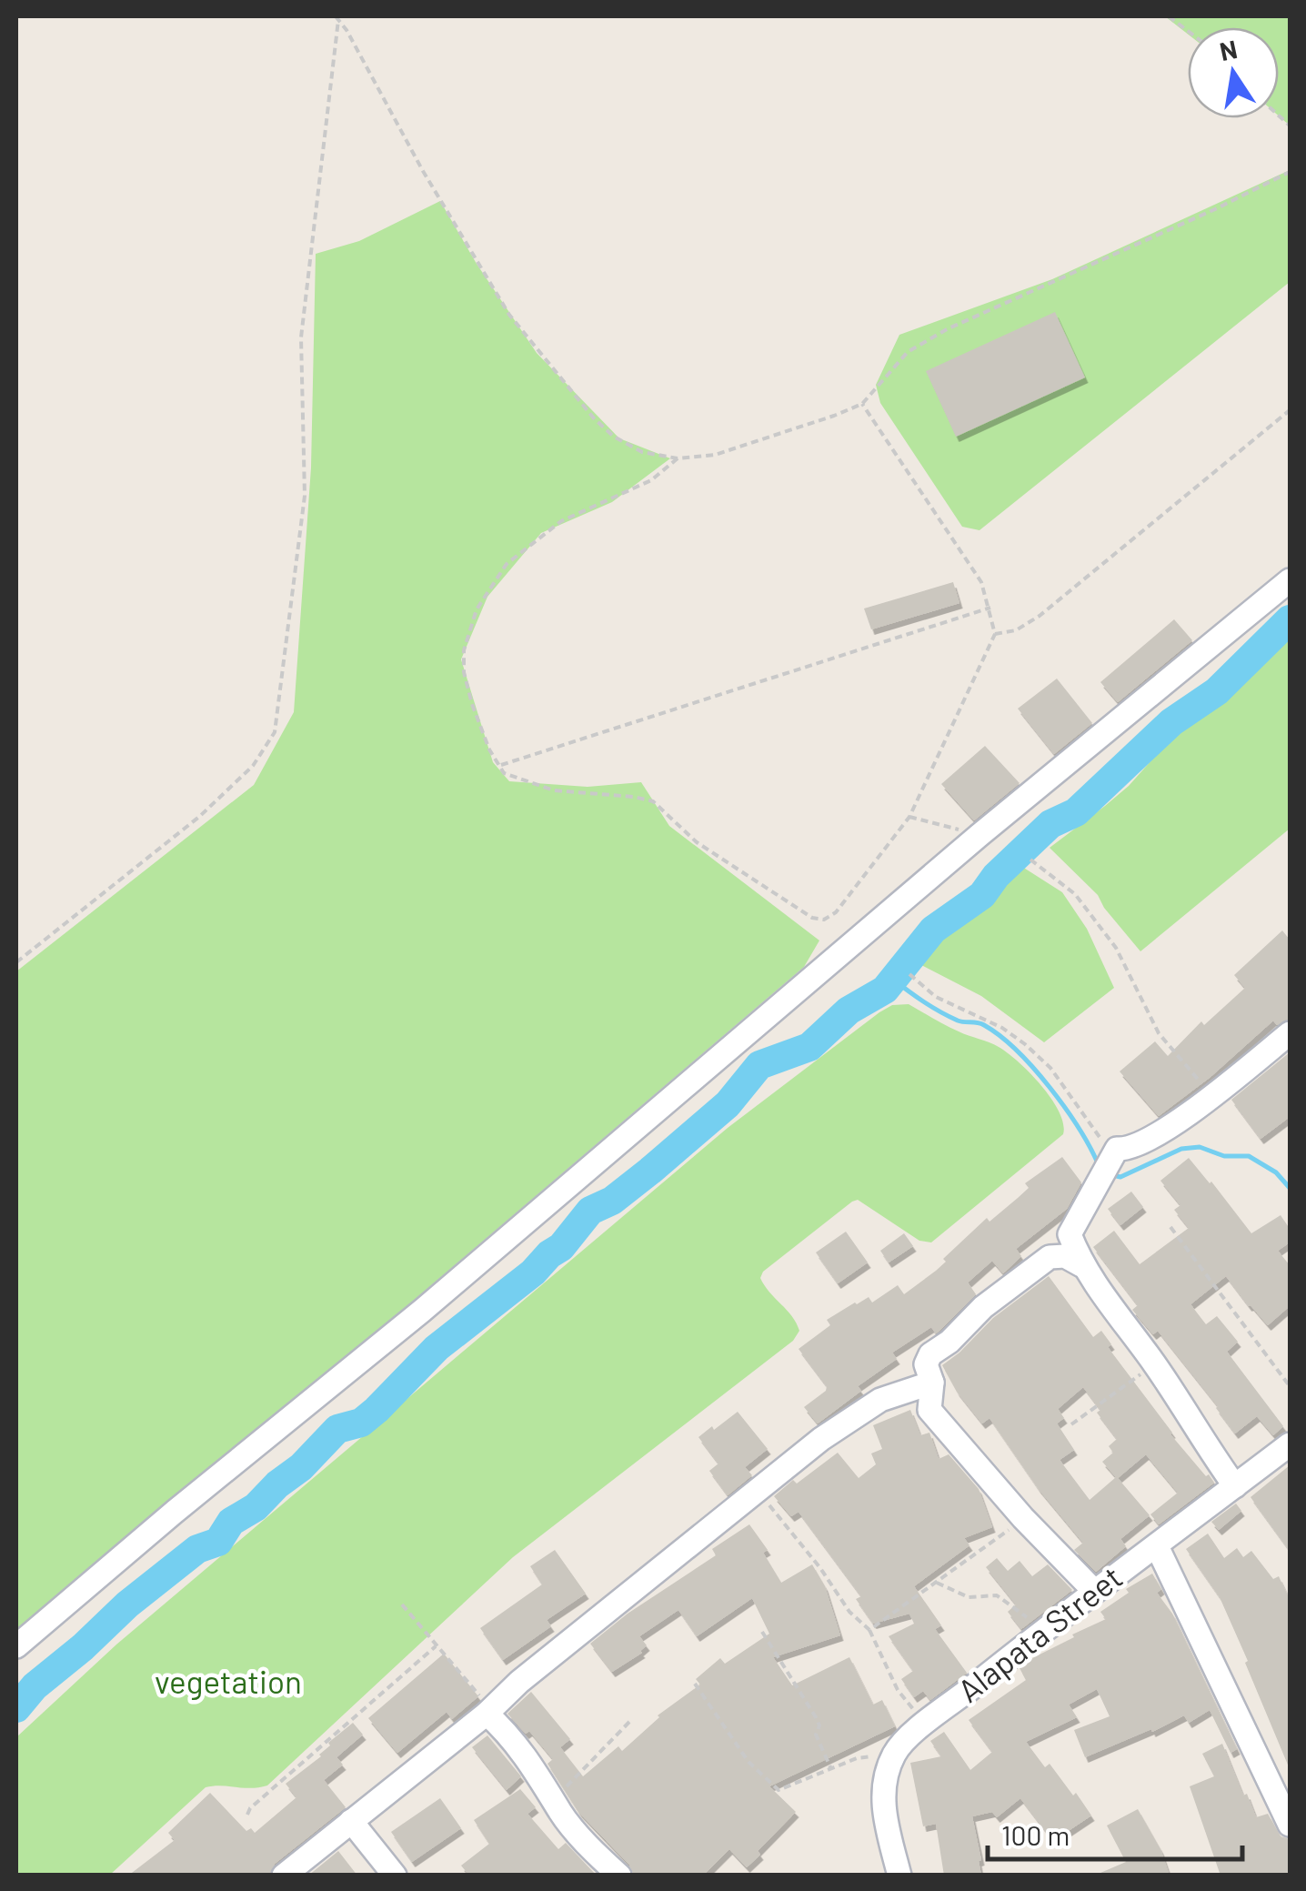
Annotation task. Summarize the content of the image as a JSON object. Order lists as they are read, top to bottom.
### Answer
{
  "streets": {
    "street": ["Alapata Street"]
  },
  "parks": ["vegetation"],
  "scale_bar": "100 m",
  "north": "top"
}
